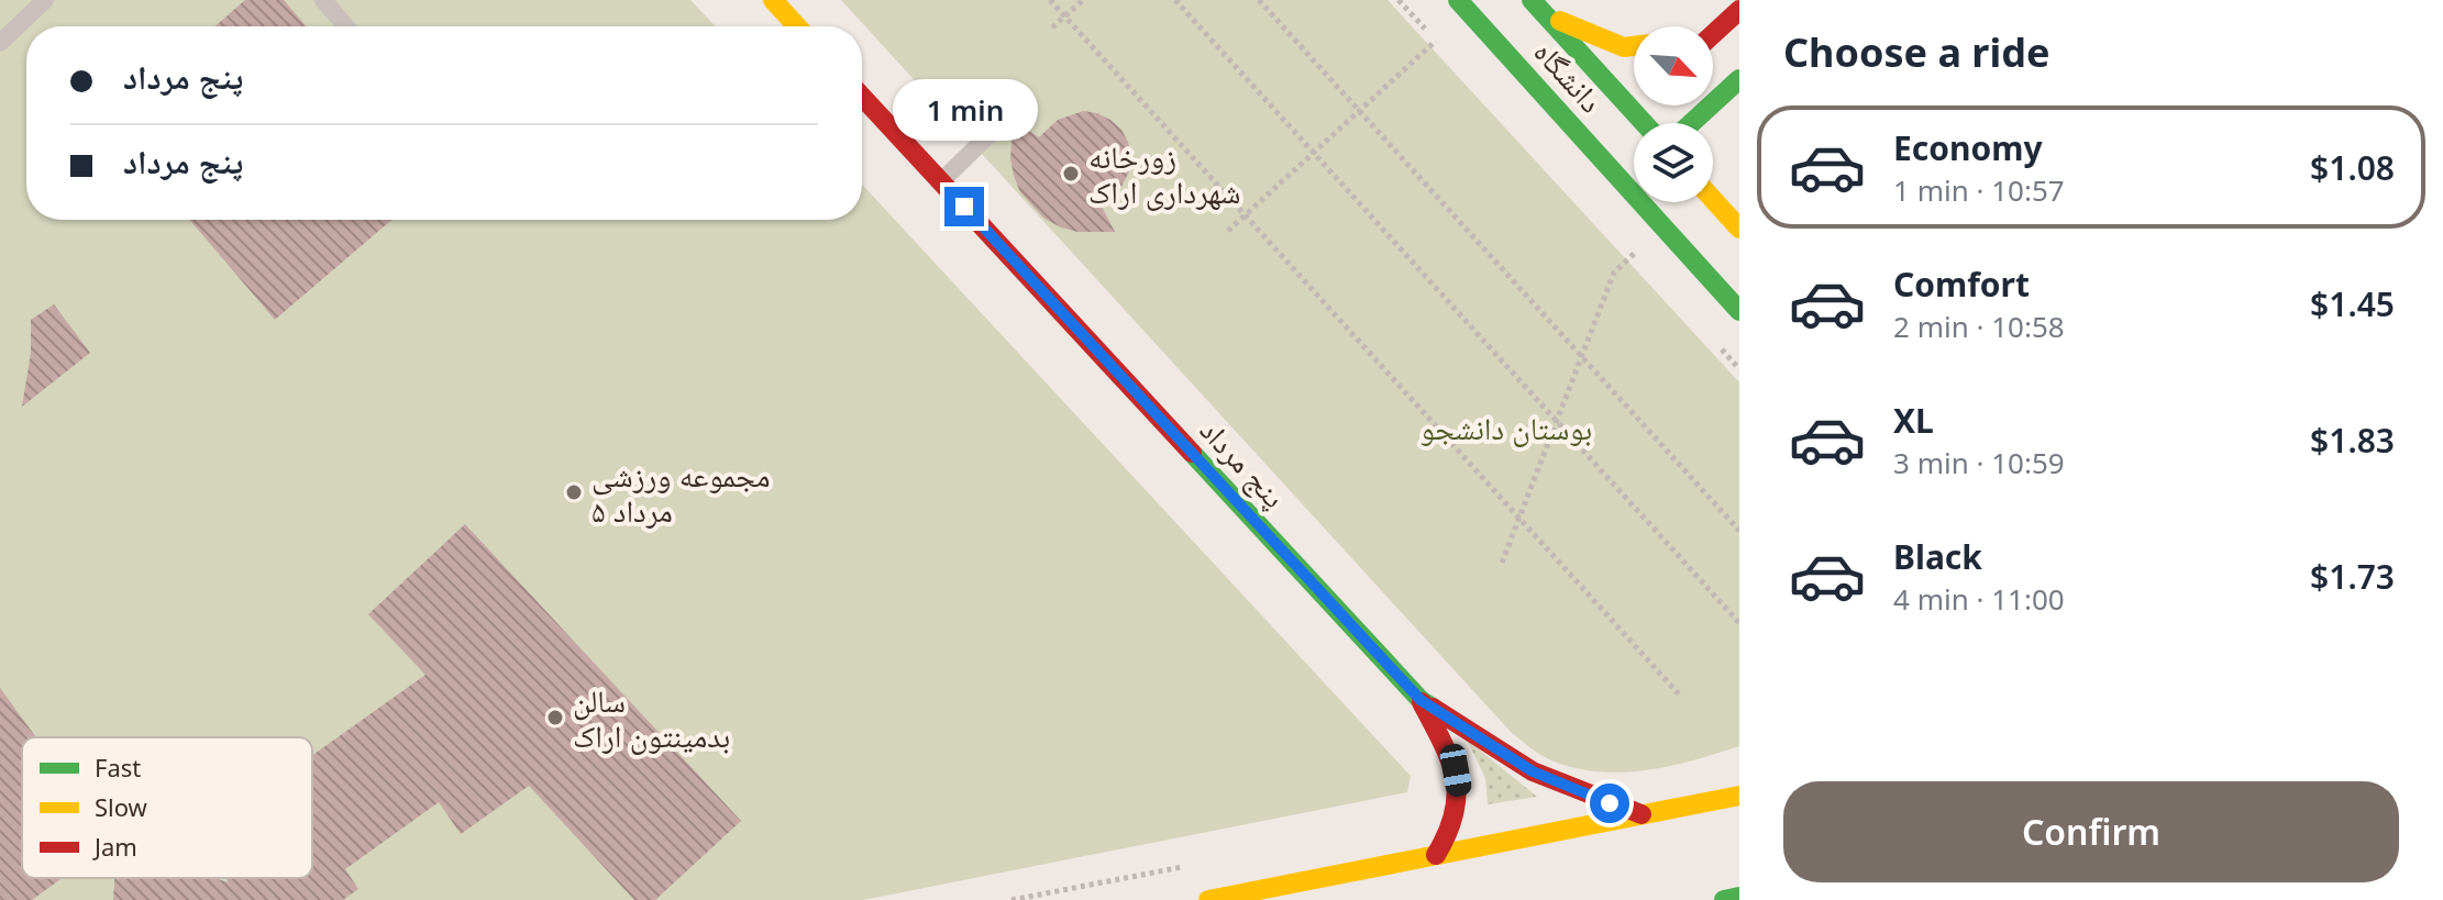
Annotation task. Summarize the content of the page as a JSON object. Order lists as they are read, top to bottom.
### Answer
{
  "streets": {
    "street": ["دانشگاه", "پنج مرداد"]
  },
  "parks": ["بوستان دانشجو"],
  "places": ["زورخانه شهرداری اراک", "مجموعه ورزشی ۵ مرداد", "سالن بدمینتون اراک"],
  "legend": ["Fast", "Slow", "Jam"],
  "north": "bottom right",
  "page": {
    "heading": "Choose a ride",
    "banner": ["پنج مرداد", "پنج مرداد"],
    "bubble": "1 min",
    "list": [
      {
        "name": "Economy",
        "note": "1 min · 10:57",
        "value": "$1.08"
      },
      {
        "name": "Comfort",
        "note": "2 min · 10:58",
        "value": "$1.45"
      },
      {
        "name": "XL",
        "note": "3 min · 10:59",
        "value": "$1.83"
      },
      {
        "name": "Black",
        "note": "4 min · 11:00",
        "value": "$1.73"
      }
    ],
    "buttons": "Confirm"
  }
}
